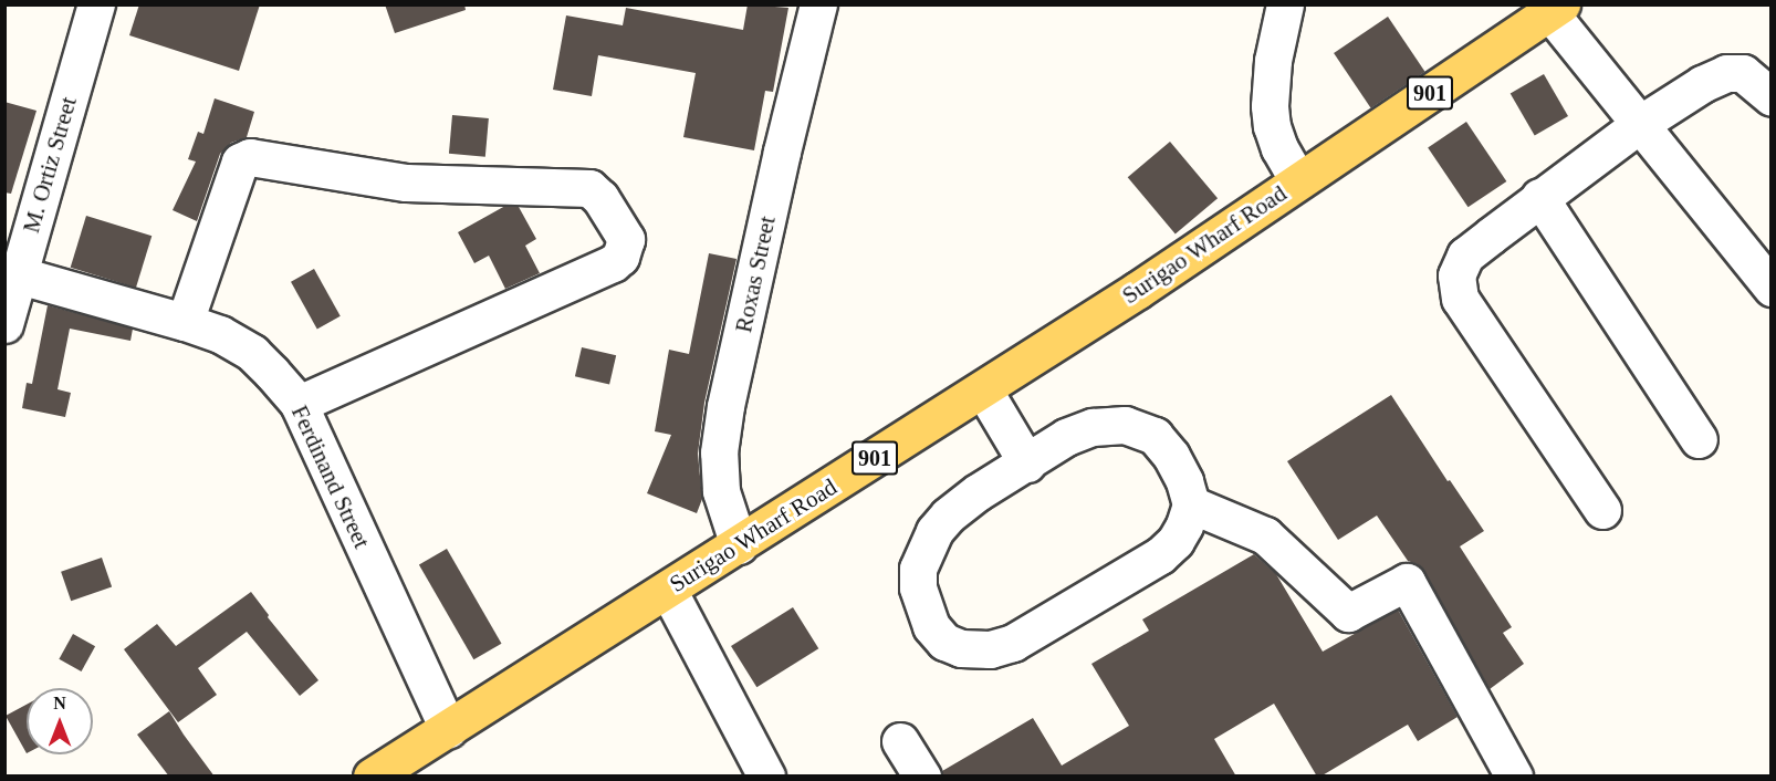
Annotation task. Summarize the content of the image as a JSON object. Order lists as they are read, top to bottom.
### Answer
{
  "streets": {
    "main road": ["901", "Surigao Wharf Road"],
    "street": ["M. Ortiz Street", "Roxas Street", "Ferdinand Street"]
  },
  "crossings": [
    ["901", "Surigao Wharf Road"],
    ["M. Ortiz Street", "Ferdinand Street"],
    ["Surigao Wharf Road", "Roxas Street"],
    ["Surigao Wharf Road", "Ferdinand Street"]
  ],
  "north": "top"
}
